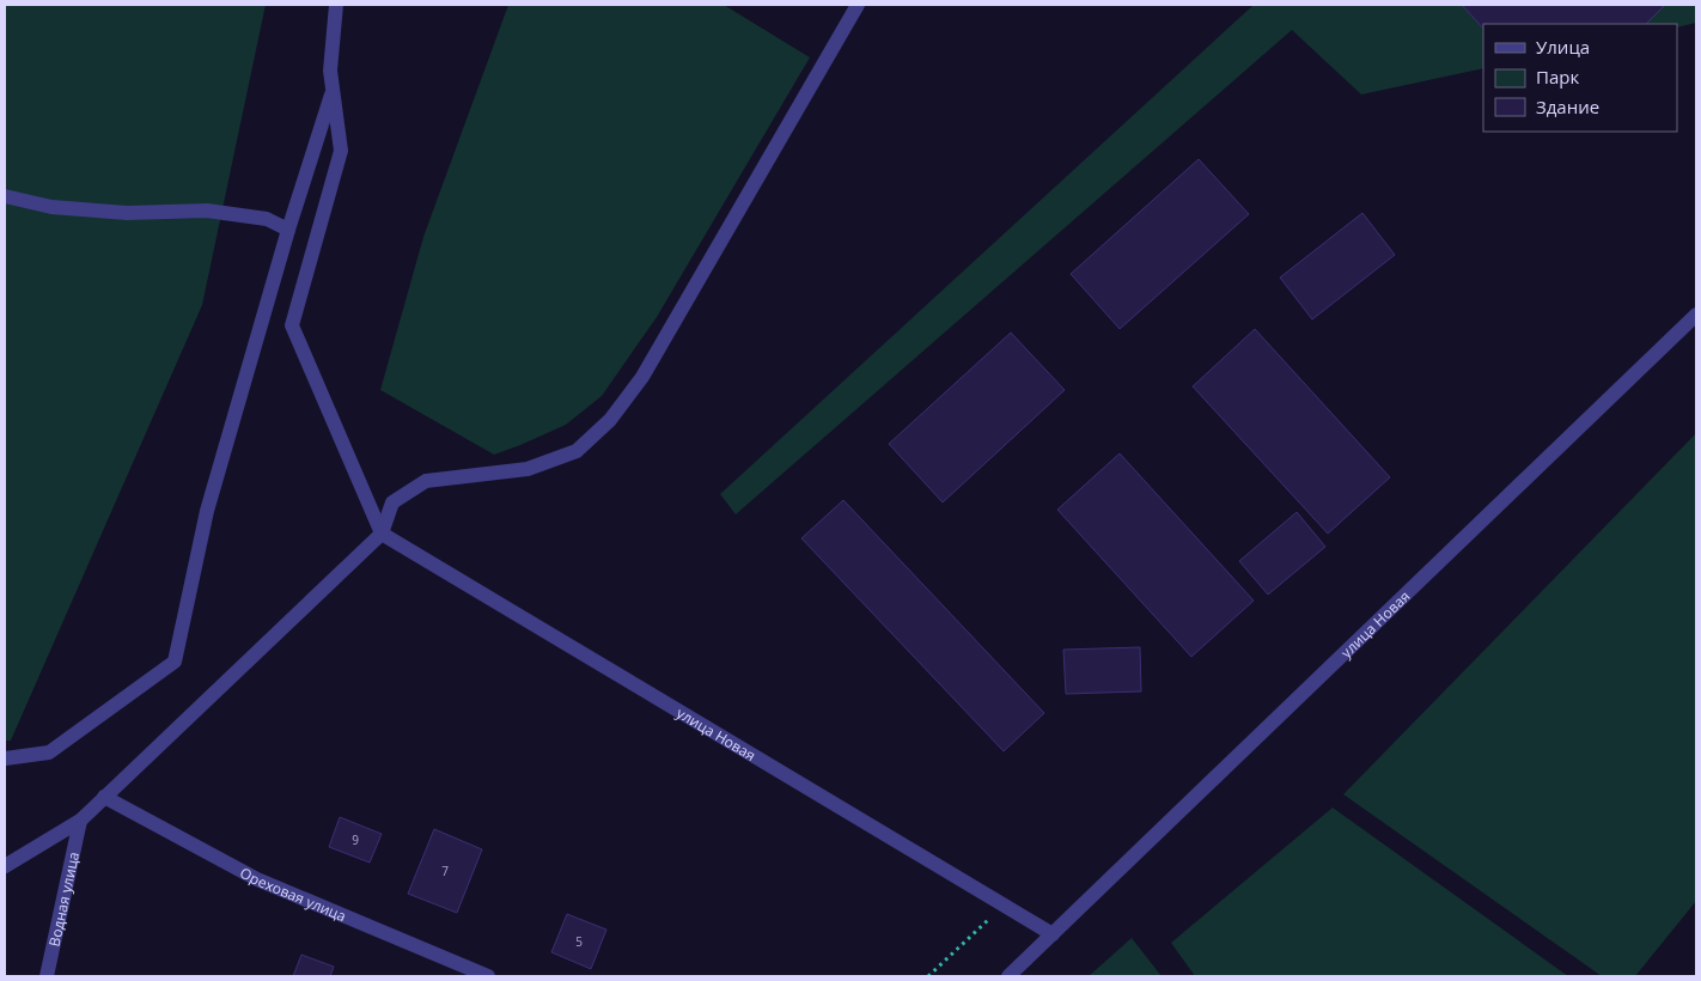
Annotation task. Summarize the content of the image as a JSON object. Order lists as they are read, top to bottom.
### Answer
{
  "streets": {
    "street": ["улица Новая", "Ореховая улица", "Водная улица"]
  },
  "house_numbers": ["9", "7", "5"],
  "legend": ["Улица", "Парк", "Здание"]
}
